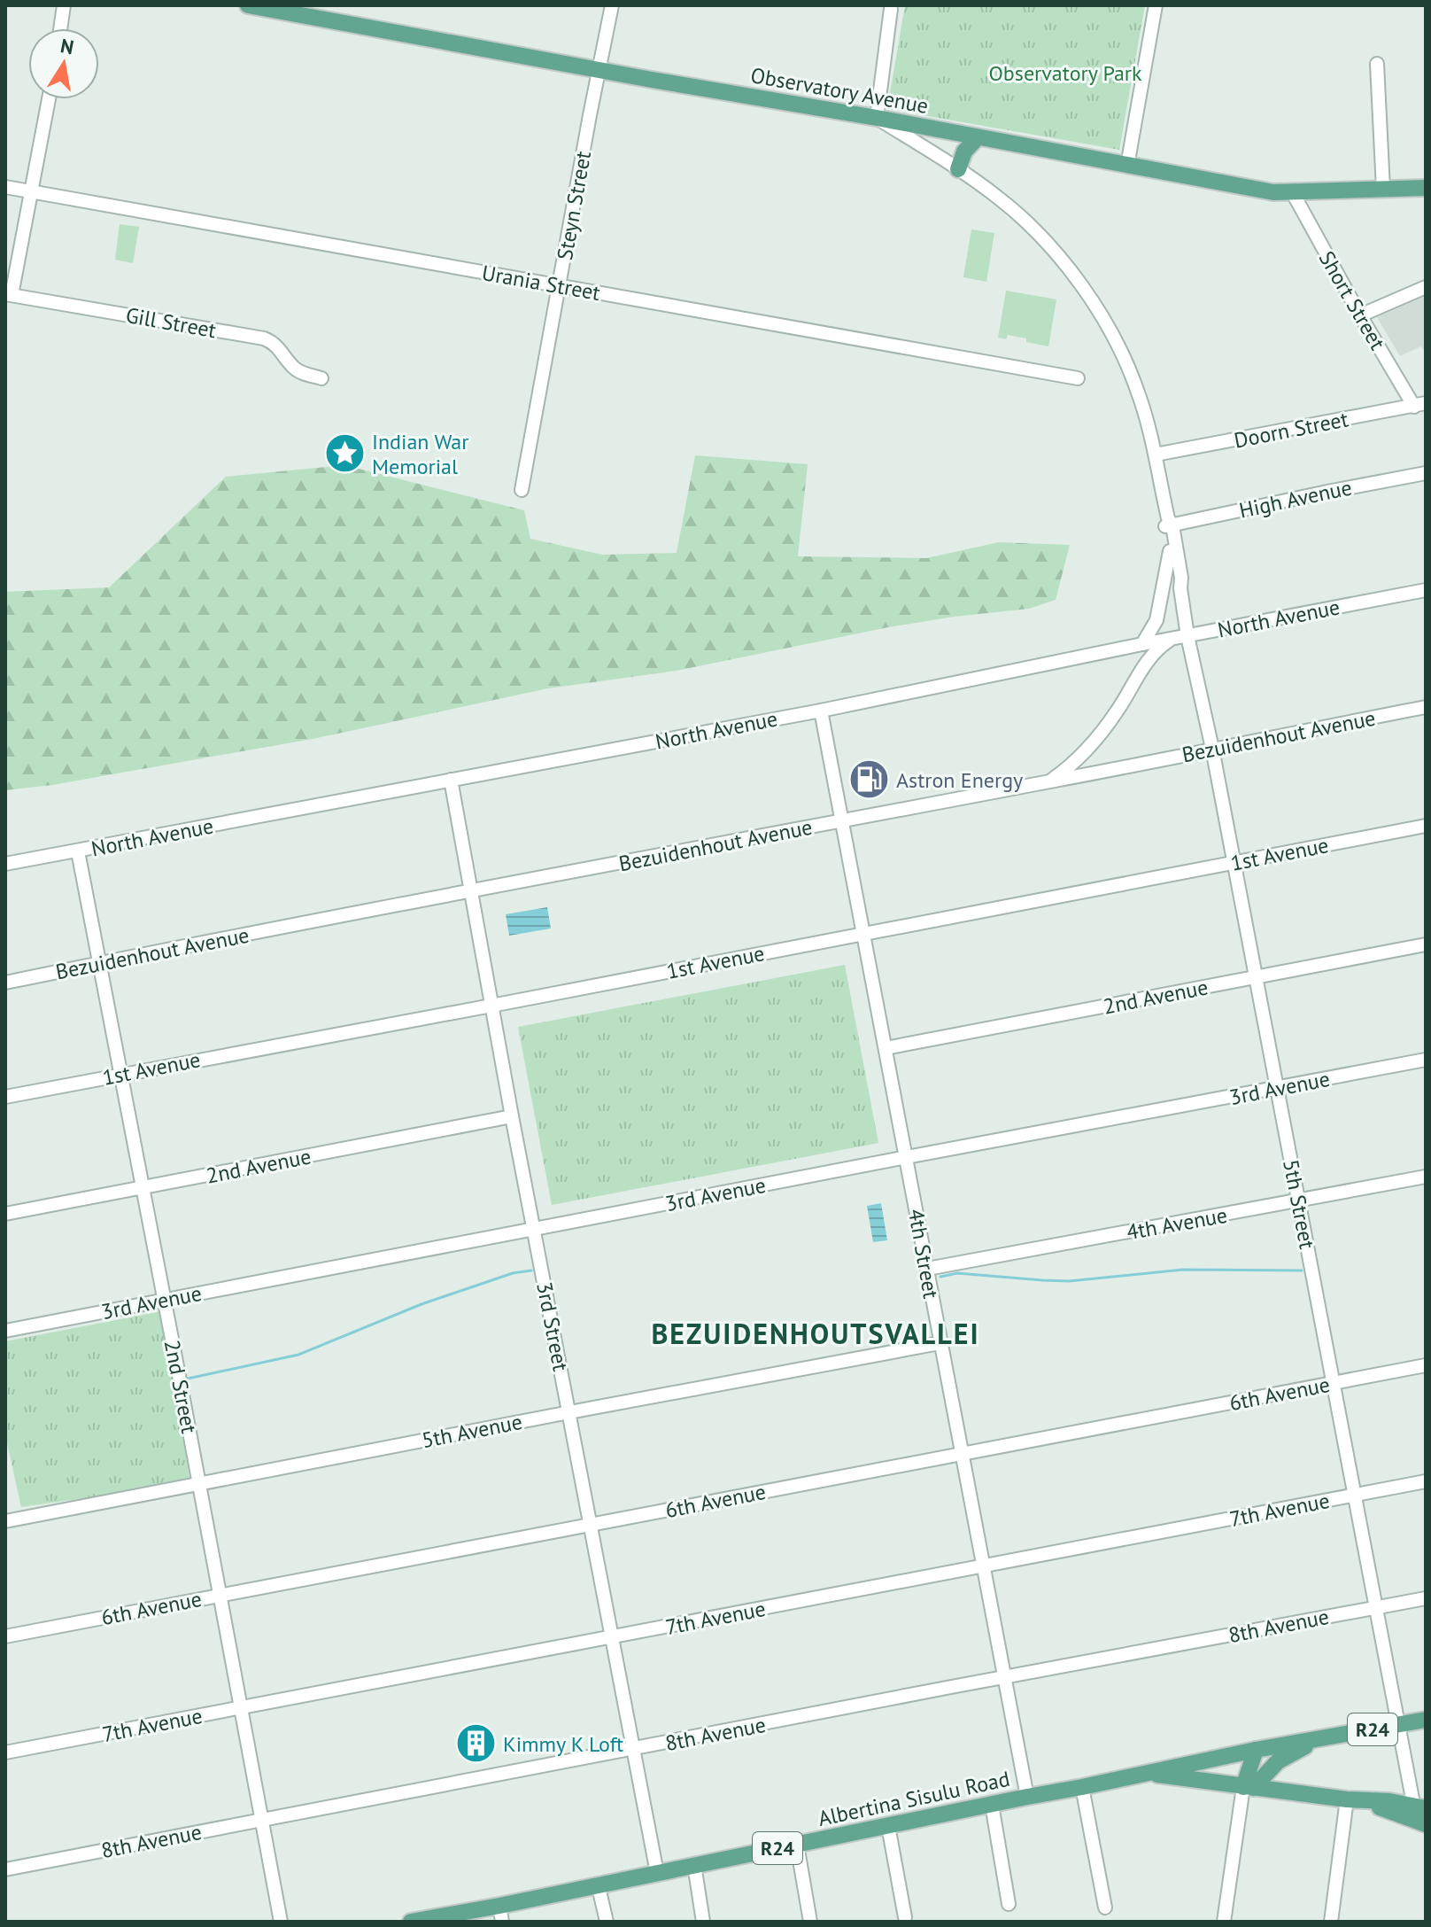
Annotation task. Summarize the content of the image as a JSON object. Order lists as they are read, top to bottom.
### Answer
{
  "streets": {
    "main road": ["Observatory Avenue", "R24", "Albertina Sisulu Road"],
    "street": [
      "Steyn Street",
      "Urania Street",
      "Short Street",
      "Gill Street",
      "Doorn Street",
      "High Avenue",
      "North Avenue",
      "Bezuidenhout Avenue",
      "1st Avenue",
      "2nd Avenue",
      "3rd Avenue",
      "5th Street",
      "4th Avenue",
      "4th Street",
      "3rd Street",
      "2nd Street",
      "6th Avenue",
      "5th Avenue",
      "7th Avenue",
      "8th Avenue"
    ]
  },
  "crossings": [
    ["Observatory Avenue", "Steyn Street"],
    ["Observatory Avenue", "Short Street"],
    ["Steyn Street", "Urania Street"],
    ["Short Street", "Doorn Street"],
    ["High Avenue", "5th Street"],
    ["North Avenue", "5th Street"],
    ["North Avenue", "4th Street"],
    ["North Avenue", "3rd Street"],
    ["North Avenue", "2nd Street"],
    ["Bezuidenhout Avenue", "5th Street"],
    ["Bezuidenhout Avenue", "4th Street"],
    ["Bezuidenhout Avenue", "3rd Street"],
    ["Bezuidenhout Avenue", "2nd Street"],
    ["1st Avenue", "5th Street"],
    ["1st Avenue", "4th Street"],
    ["1st Avenue", "3rd Street"],
    ["1st Avenue", "2nd Street"],
    ["2nd Avenue", "5th Street"],
    ["2nd Avenue", "4th Street"],
    ["2nd Avenue", "3rd Street"],
    ["2nd Avenue", "2nd Street"],
    ["3rd Avenue", "5th Street"],
    ["3rd Avenue", "4th Street"],
    ["3rd Avenue", "3rd Street"],
    ["3rd Avenue", "2nd Street"],
    ["5th Street", "4th Avenue"],
    ["5th Street", "6th Avenue"],
    ["5th Street", "7th Avenue"],
    ["5th Street", "8th Avenue"],
    ["5th Street", "Albertina Sisulu Road"],
    ["4th Avenue", "4th Street"],
    ["4th Street", "6th Avenue"],
    ["4th Street", "5th Avenue"],
    ["4th Street", "7th Avenue"],
    ["4th Street", "8th Avenue"],
    ["4th Street", "Albertina Sisulu Road"],
    ["3rd Street", "6th Avenue"],
    ["3rd Street", "5th Avenue"],
    ["3rd Street", "7th Avenue"],
    ["3rd Street", "8th Avenue"],
    ["3rd Street", "Albertina Sisulu Road"],
    ["2nd Street", "6th Avenue"],
    ["2nd Street", "5th Avenue"],
    ["2nd Street", "7th Avenue"],
    ["2nd Street", "8th Avenue"],
    ["R24", "Albertina Sisulu Road"]
  ],
  "districts": ["BEZUIDENHOUTSVALLEI"],
  "parks": ["Observatory Park"],
  "places": {
    "place": ["Indian War Memorial"],
    "fuel station": ["Astron Energy"],
    "building": ["Kimmy K Loft"]
  },
  "north": "top"
}
